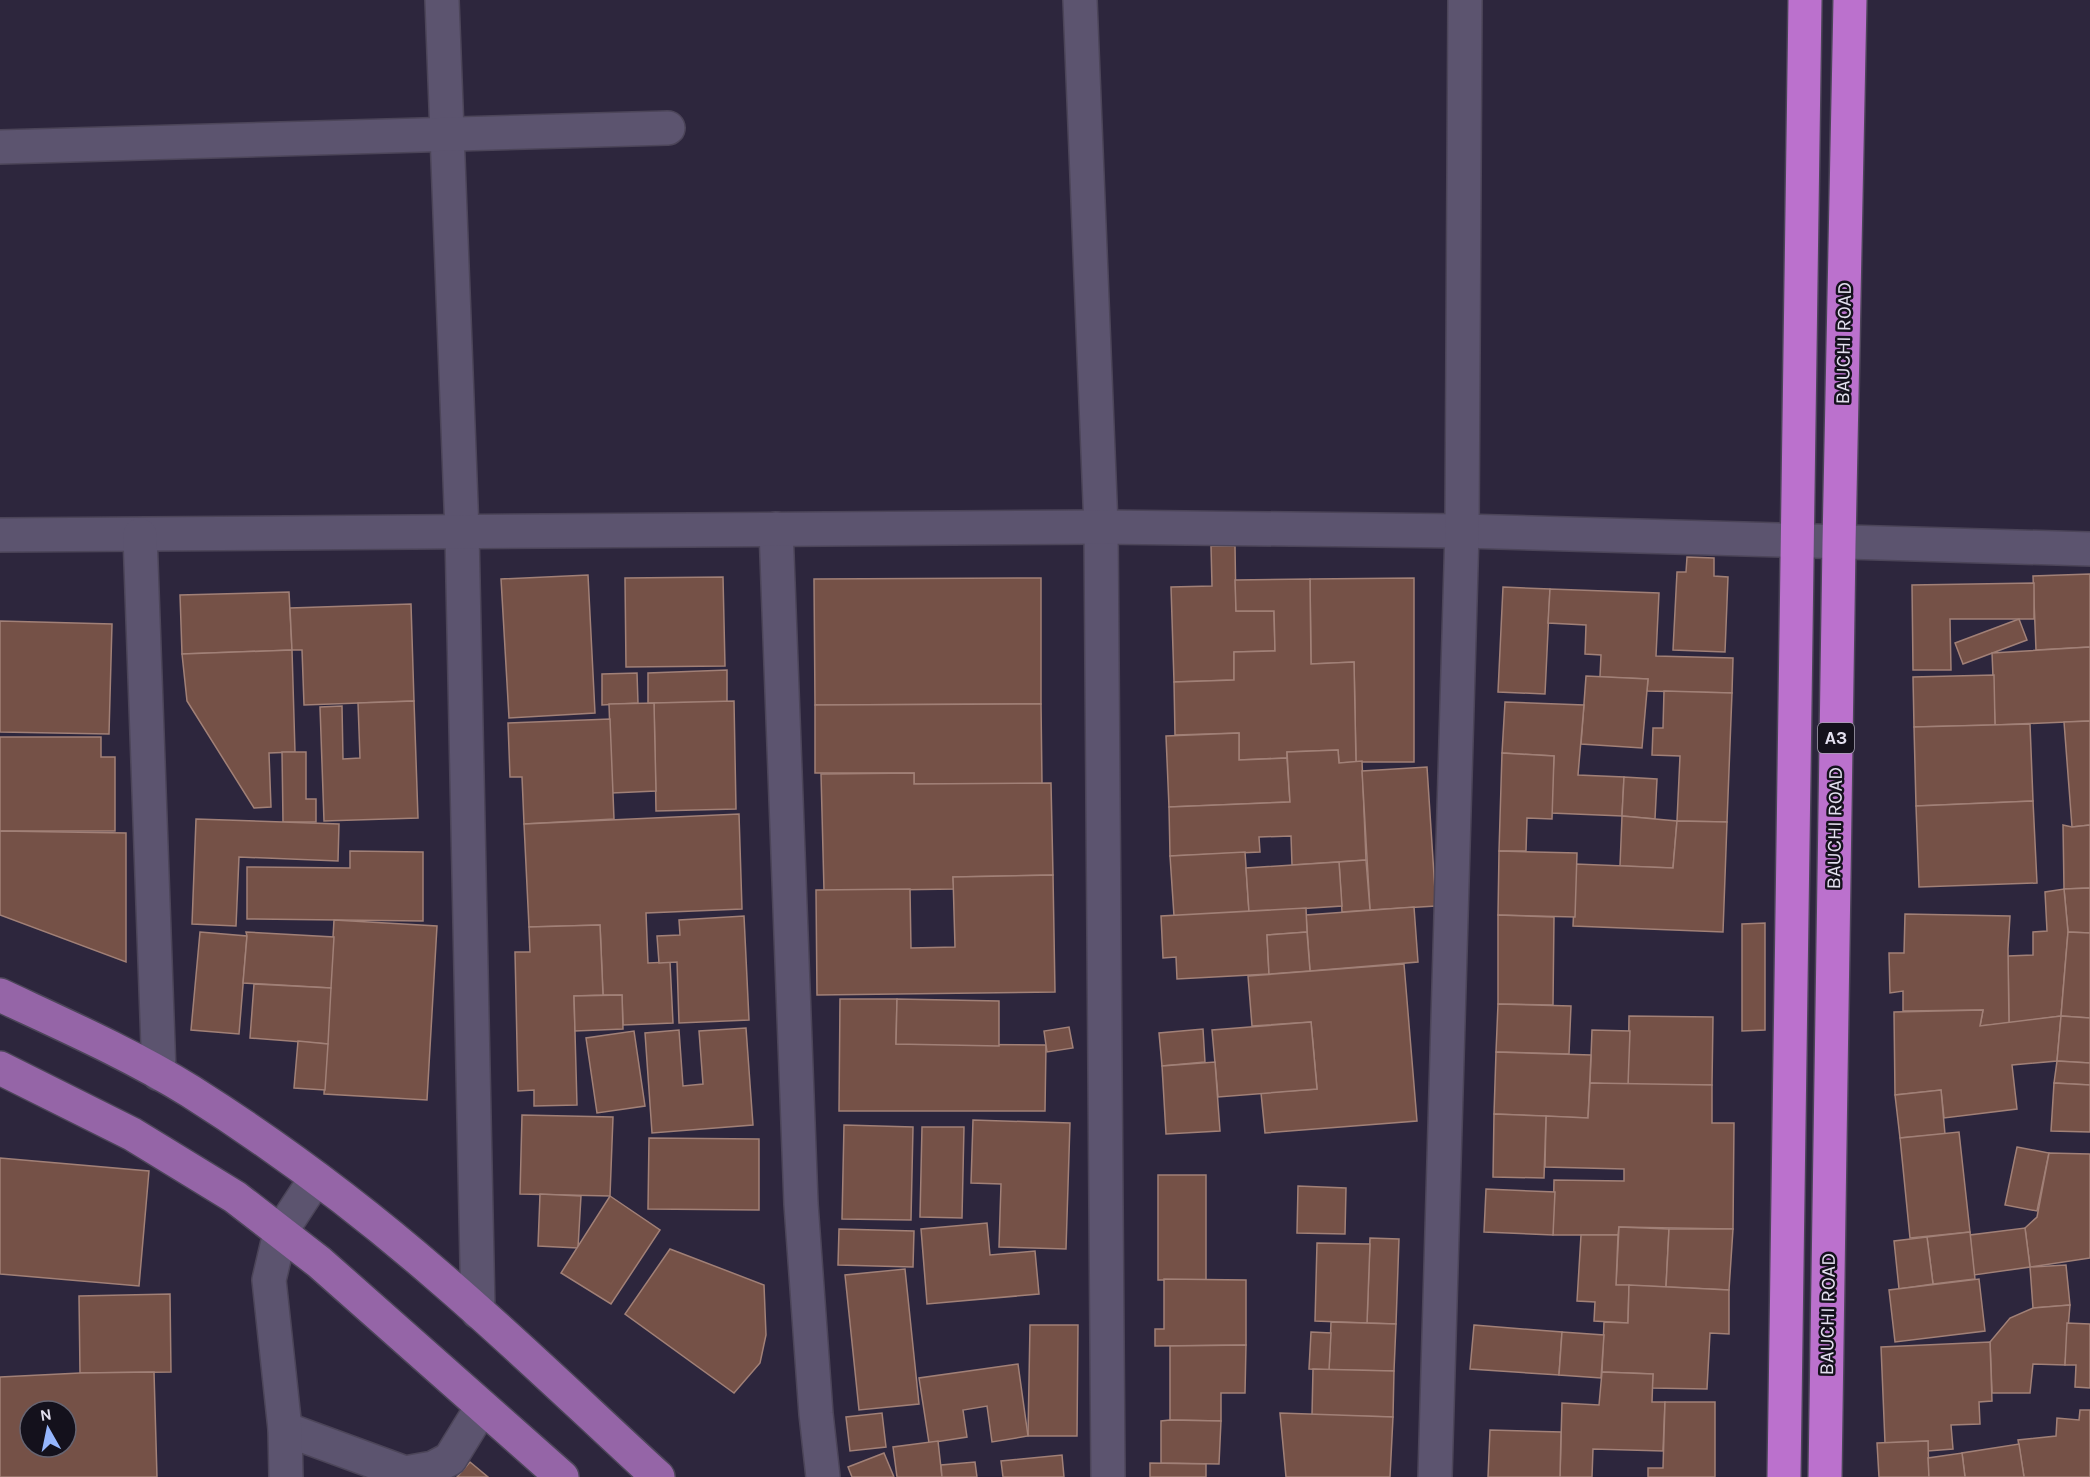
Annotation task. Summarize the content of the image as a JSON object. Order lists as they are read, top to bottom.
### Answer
{
  "streets": {
    "highway": ["BAUCHI ROAD", "A3"]
  },
  "north": "top"
}
